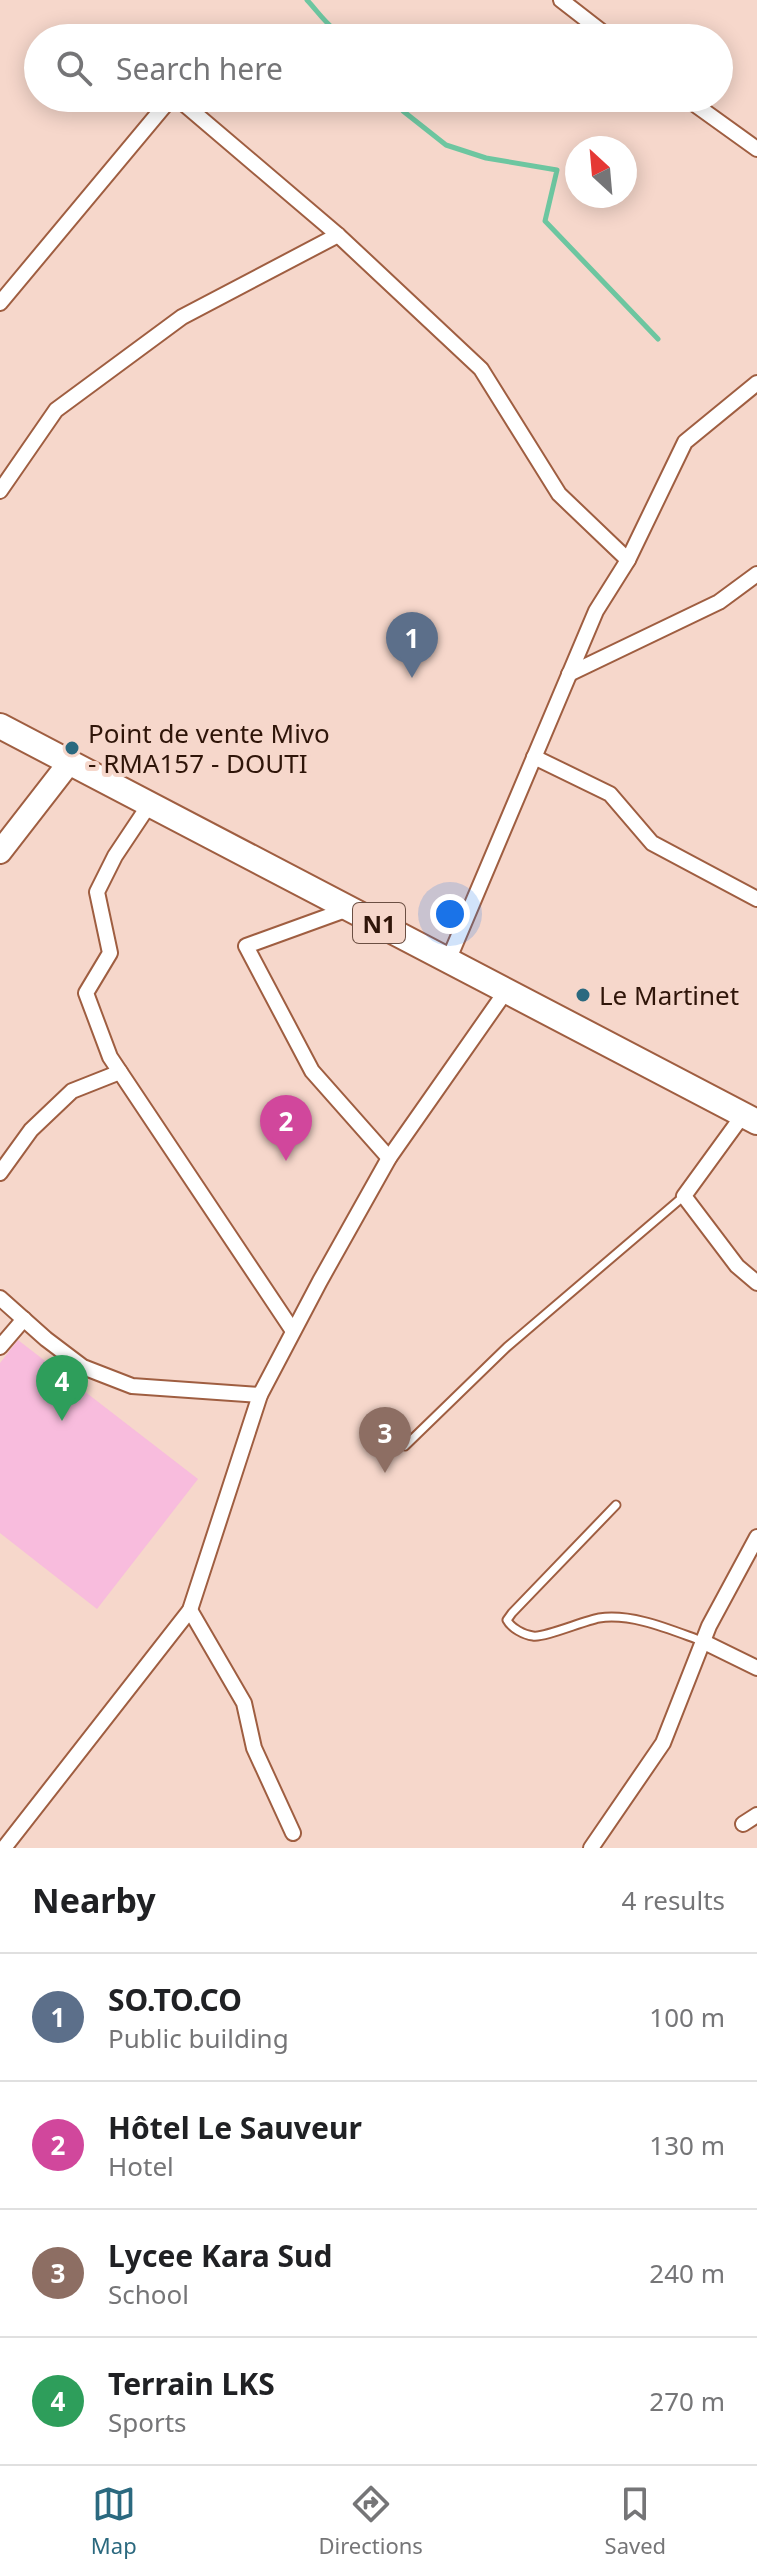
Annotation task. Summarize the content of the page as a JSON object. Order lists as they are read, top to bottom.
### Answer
{
  "streets": {
    "highway": ["N1"]
  },
  "places": ["Point de vente Mivo - RMA157 - DOUTI", "Le Martinet"],
  "north": "top left",
  "page": {
    "search": "Search here",
    "pins": [
      "1",
      "2",
      "4",
      "3"
    ],
    "heading": ["Nearby", "4 results"],
    "list": [
      {
        "mark": "1",
        "name": "SO.TO.CO",
        "note": "Public building",
        "value": "100 m"
      },
      {
        "mark": "2",
        "name": "Hôtel Le Sauveur",
        "note": "Hotel",
        "value": "130 m"
      },
      {
        "mark": "3",
        "name": "Lycee Kara Sud",
        "note": "School",
        "value": "240 m"
      },
      {
        "mark": "4",
        "name": "Terrain LKS",
        "note": "Sports",
        "value": "270 m"
      }
    ],
    "nav": ["Map", "Directions", "Saved"]
  }
}
